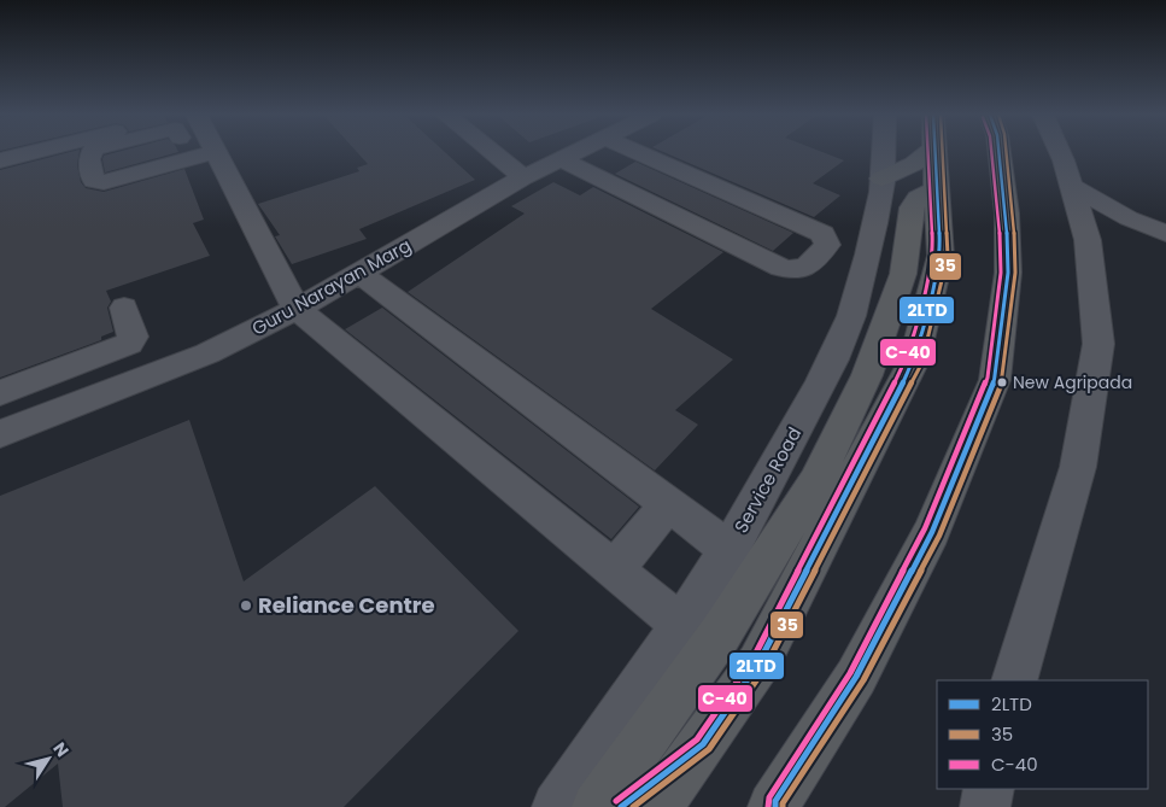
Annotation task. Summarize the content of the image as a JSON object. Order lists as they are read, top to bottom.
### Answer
{
  "streets": {
    "street": ["Guru Narayan Marg", "Service Road"]
  },
  "places": ["New Agripada", "Reliance Centre"],
  "lines": ["transit line 2LTD", "transit line 35", "transit line C-40"],
  "legend": ["2LTD", "35", "C-40"],
  "north": "top right"
}
